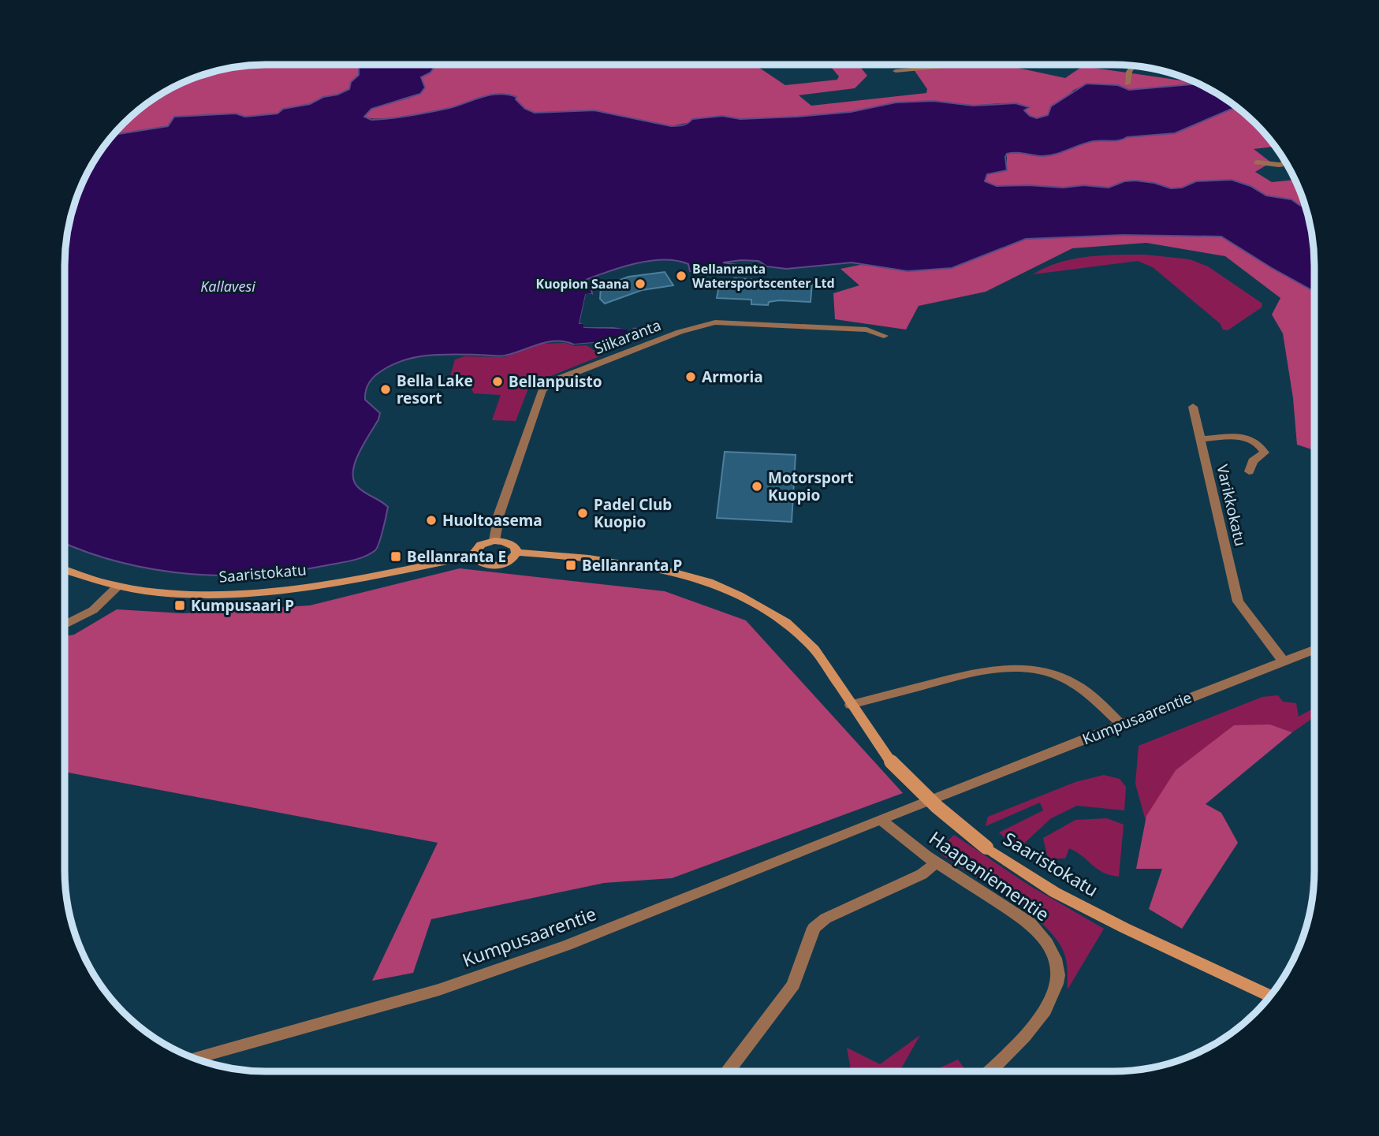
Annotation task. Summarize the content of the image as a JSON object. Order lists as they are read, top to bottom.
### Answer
{
  "streets": {
    "main road": ["Saaristokatu"],
    "street": [
      "Siikaranta",
      "Varikkokatu",
      "Kumpusaarentie",
      "Haapaniementie"
    ]
  },
  "crossings": [
    ["Varikkokatu", "Kumpusaarentie"],
    ["Kumpusaarentie", "Haapaniementie"]
  ],
  "water": ["Kallavesi"],
  "places": {
    "other": [
      "Bellanranta Watersportscenter Ltd",
      "Kuopion Saana",
      "Armoria",
      "Bellanpuisto",
      "Bella Lake resort",
      "Motorsport Kuopio",
      "Padel Club Kuopio",
      "Huoltoasema"
    ],
    "transit": ["Bellanranta E", "Bellanranta P", "Kumpusaari P"]
  }
}
